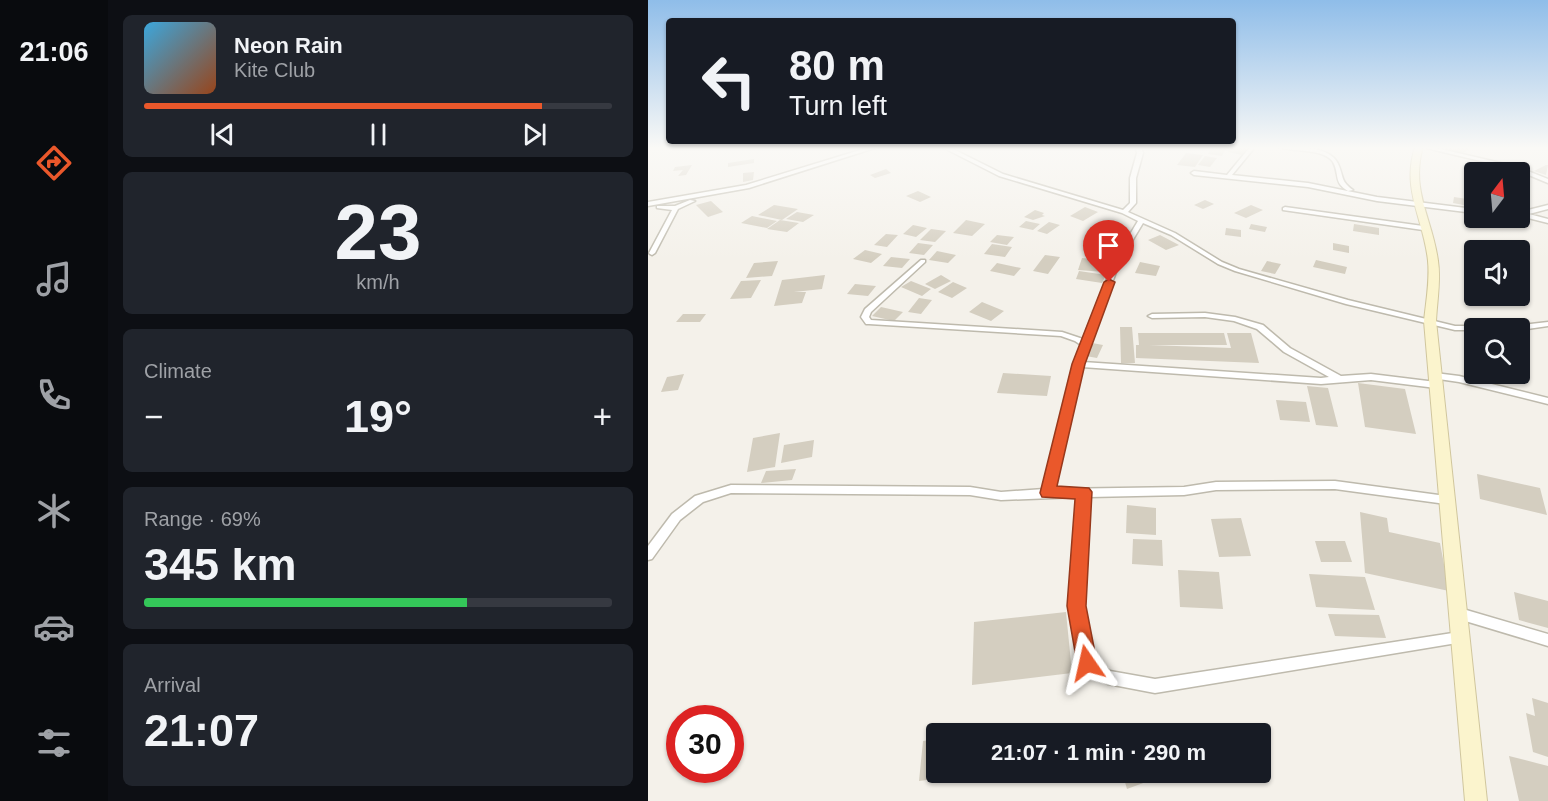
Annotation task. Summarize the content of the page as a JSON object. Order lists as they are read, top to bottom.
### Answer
{
  "north": "top",
  "page": {
    "tabs": "21:06",
    "turn": ["80 m", "Turn left"],
    "song": ["Neon Rain", "Kite Club"],
    "tile": [
      ["23", "km/h"],
      "Climate",
      ["Range · 69%", "345 km"],
      ["Arrival", "21:07"]
    ],
    "heat": ["−", "19°", "+"],
    "limit": "30",
    "trip": "21:07 · 1 min · 290 m"
  }
}
